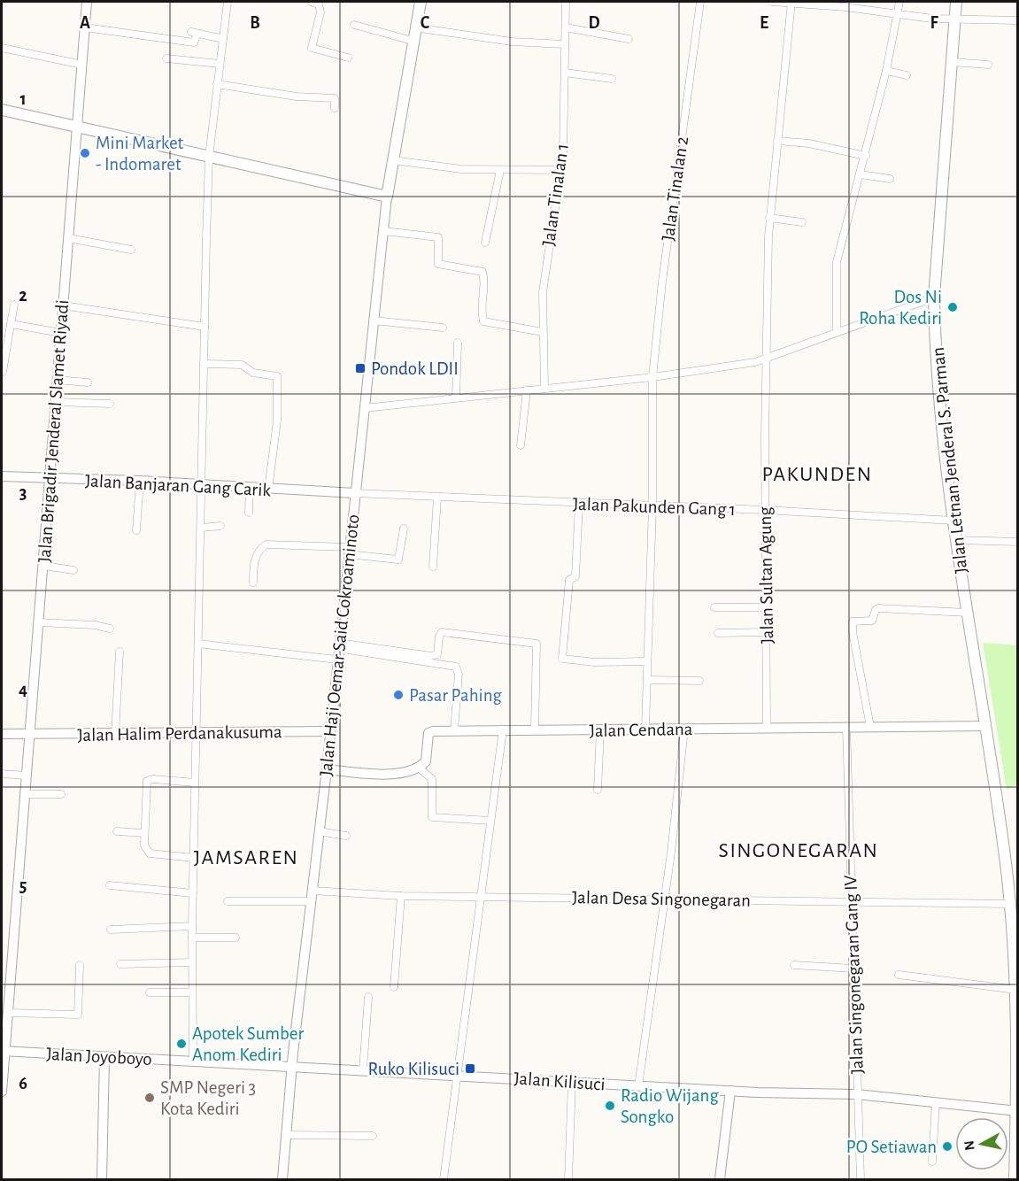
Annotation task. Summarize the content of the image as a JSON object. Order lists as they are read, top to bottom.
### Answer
{
  "streets": {
    "main road": ["Jalan Letnan Jenderal S. Parman"],
    "street": [
      "Jalan Tinalan 2",
      "Jalan Tinalan 1",
      "Jalan Brigadir Jenderal Slamet Riyadi",
      "Jalan Banjaran Gang Carik",
      "Jalan Pakunden Gang 1",
      "Jalan Sultan Agung",
      "Jalan Haji Oemar Said Cokroaminoto",
      "Jalan Cendana",
      "Jalan Halim Perdanakusuma",
      "Jalan Desa Singonegaran",
      "Jalan Singonegaran Gang IV",
      "Jalan Joyoboyo",
      "Jalan Kilisuci"
    ]
  },
  "crossings": [
    ["Jalan Tinalan 2", "Jalan Pakunden Gang 1"],
    ["Jalan Tinalan 2", "Jalan Cendana"],
    ["Jalan Brigadir Jenderal Slamet Riyadi", "Jalan Banjaran Gang Carik"],
    ["Jalan Brigadir Jenderal Slamet Riyadi", "Jalan Halim Perdanakusuma"],
    ["Jalan Brigadir Jenderal Slamet Riyadi", "Jalan Joyoboyo"],
    ["Jalan Letnan Jenderal S. Parman", "Jalan Pakunden Gang 1"],
    ["Jalan Letnan Jenderal S. Parman", "Jalan Cendana"],
    ["Jalan Letnan Jenderal S. Parman", "Jalan Desa Singonegaran"],
    ["Jalan Letnan Jenderal S. Parman", "Jalan Kilisuci"],
    ["Jalan Banjaran Gang Carik", "Jalan Pakunden Gang 1"],
    ["Jalan Banjaran Gang Carik", "Jalan Haji Oemar Said Cokroaminoto"],
    ["Jalan Pakunden Gang 1", "Jalan Sultan Agung"],
    ["Jalan Pakunden Gang 1", "Jalan Haji Oemar Said Cokroaminoto"],
    ["Jalan Sultan Agung", "Jalan Cendana"],
    ["Jalan Haji Oemar Said Cokroaminoto", "Jalan Halim Perdanakusuma"],
    ["Jalan Haji Oemar Said Cokroaminoto", "Jalan Desa Singonegaran"],
    ["Jalan Haji Oemar Said Cokroaminoto", "Jalan Joyoboyo"],
    ["Jalan Haji Oemar Said Cokroaminoto", "Jalan Kilisuci"],
    ["Jalan Cendana", "Jalan Singonegaran Gang IV"],
    ["Jalan Desa Singonegaran", "Jalan Singonegaran Gang IV"],
    ["Jalan Singonegaran Gang IV", "Jalan Kilisuci"],
    ["Jalan Joyoboyo", "Jalan Kilisuci"]
  ],
  "districts": ["PAKUNDEN", "SINGONEGARAN", "JAMSAREN"],
  "places": {
    "other": [
      "Mini Market - Indomaret",
      "Dos Ni Roha Kediri",
      "Pasar Pahing",
      "Apotek Sumber Anom Kediri",
      "SMP Negeri 3 Kota Kediri",
      "Radio Wijang Songko",
      "PO Setiawan"
    ],
    "transit": ["Pondok LDII", "Ruko Kilisuci"]
  },
  "north": "left",
  "grid": {
    "columns": [
      "A",
      "B",
      "C",
      "D",
      "E",
      "F"
    ],
    "rows": [
      "1",
      "2",
      "3",
      "4",
      "5",
      "6"
    ]
  }
}
